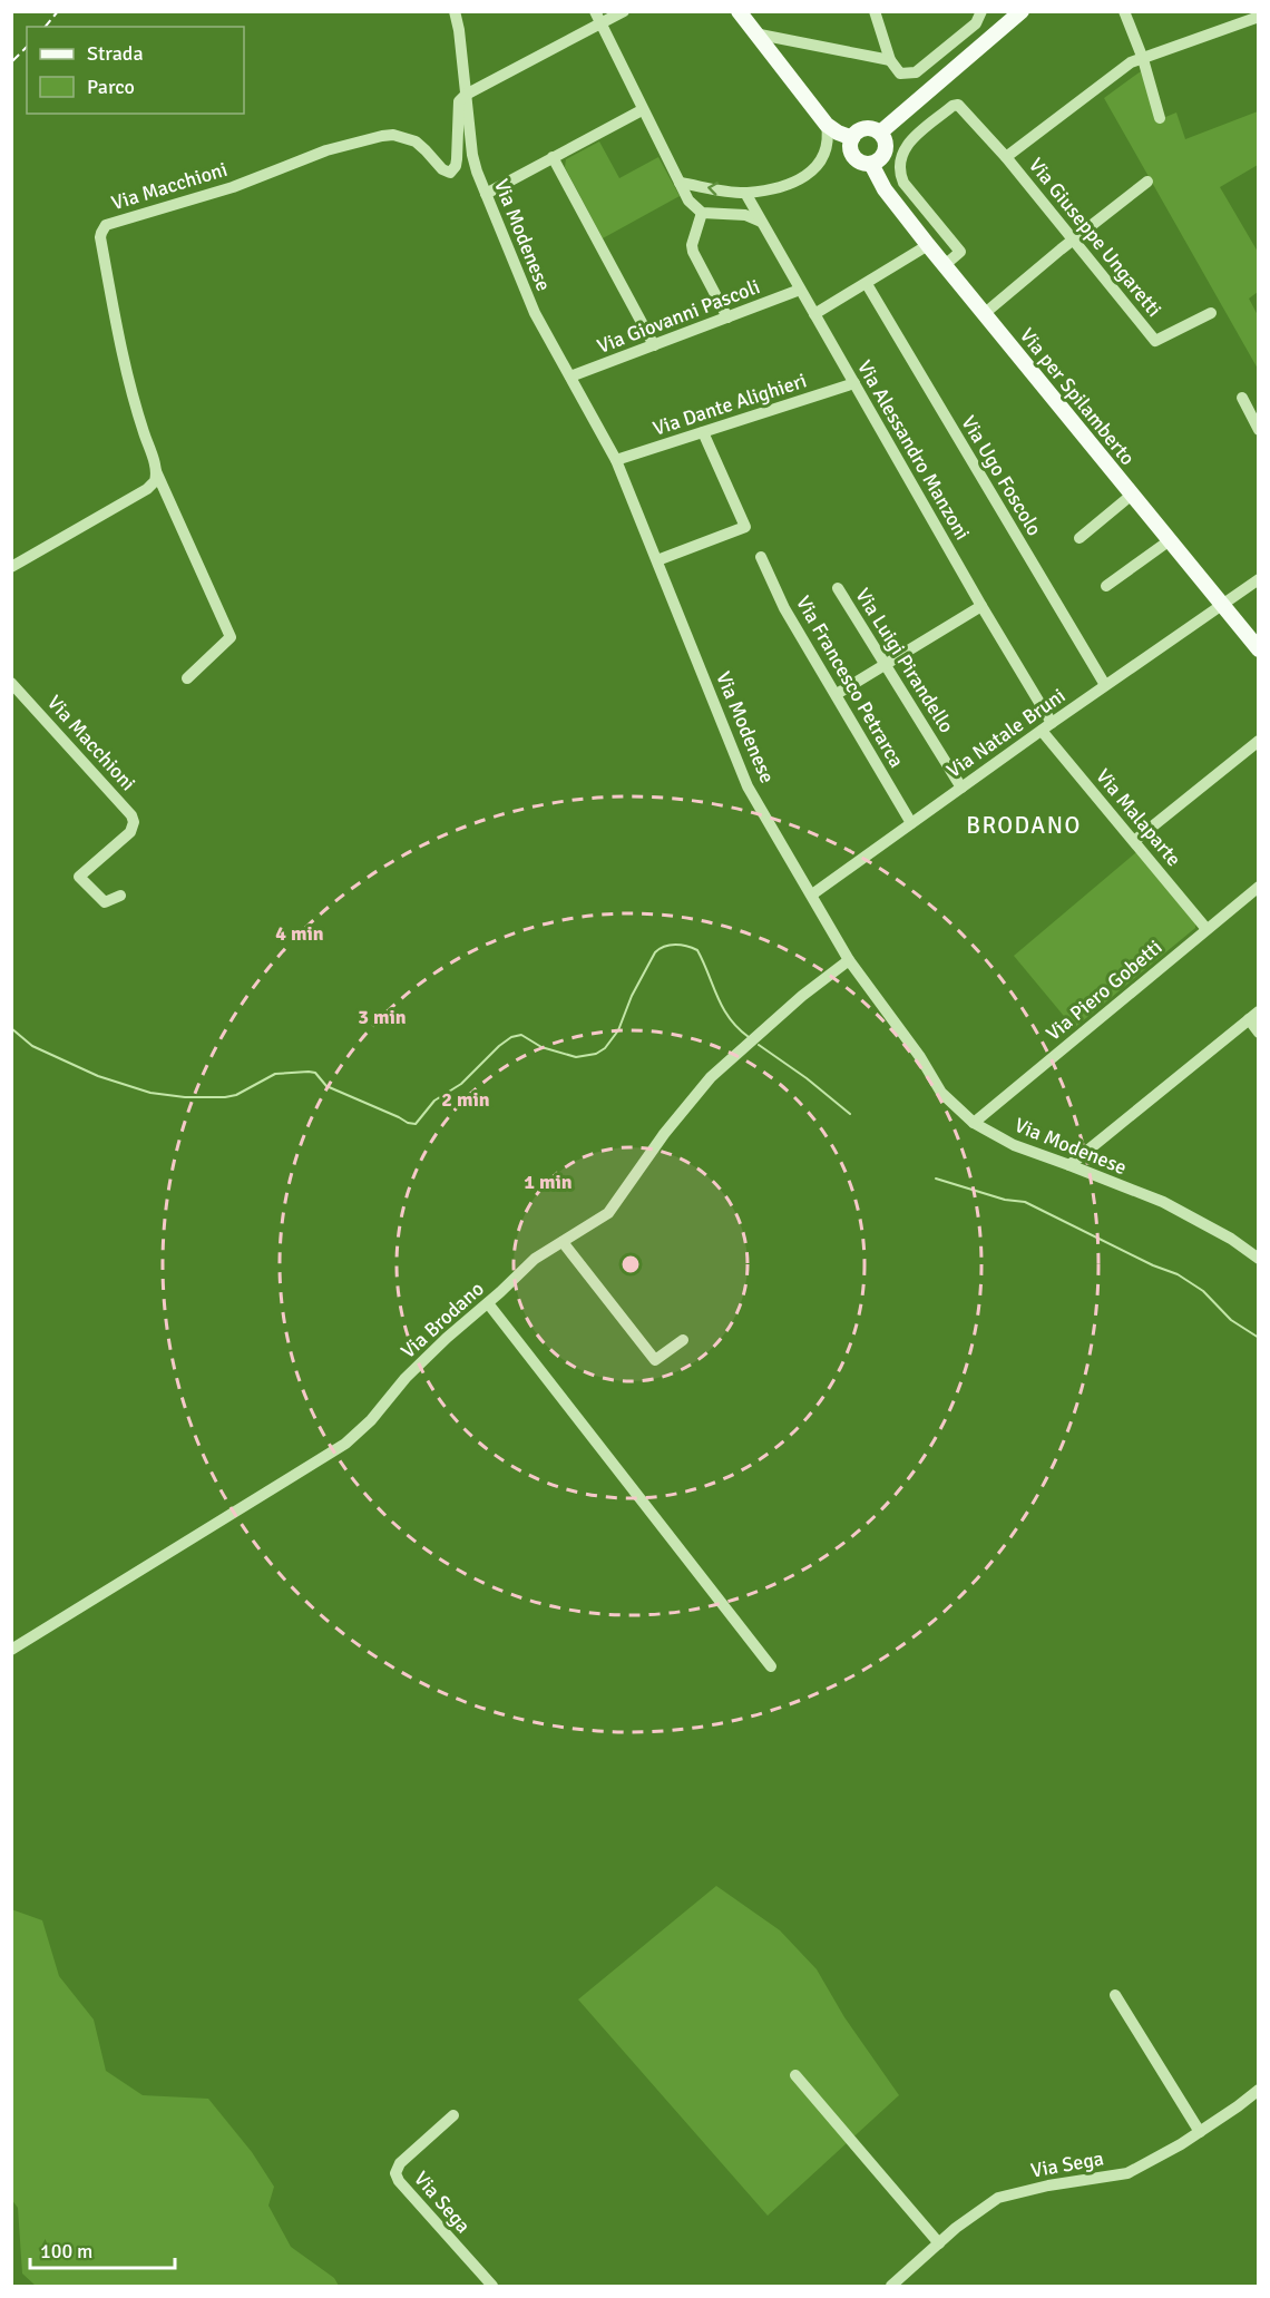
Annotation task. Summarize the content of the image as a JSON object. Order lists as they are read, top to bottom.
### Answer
{
  "streets": {
    "main road": ["Via per Spilamberto"],
    "street": [
      "Via Macchioni",
      "Via Modenese",
      "Via Giuseppe Ungaretti",
      "Via Giovanni Pascoli",
      "Via Dante Alighieri",
      "Via Alessandro Manzoni",
      "Via Ugo Foscolo",
      "Via Luigi Pirandello",
      "Via Francesco Petrarca",
      "Via Natale Bruni",
      "Via Malaparte",
      "Via Piero Gobetti",
      "Via Brodano",
      "Via Sega"
    ]
  },
  "crossings": [
    ["Via Macchioni", "Via Modenese"],
    ["Via Modenese", "Via Giovanni Pascoli"],
    ["Via Modenese", "Via Dante Alighieri"],
    ["Via Modenese", "Via Natale Bruni"],
    ["Via Modenese", "Via Piero Gobetti"],
    ["Via Modenese", "Via Brodano"],
    ["Via Giuseppe Ungaretti", "Via per Spilamberto"],
    ["Via Giovanni Pascoli", "Via Alessandro Manzoni"],
    ["Via per Spilamberto", "Via Natale Bruni"],
    ["Via Dante Alighieri", "Via Alessandro Manzoni"],
    ["Via Alessandro Manzoni", "Via Natale Bruni"],
    ["Via Alessandro Manzoni", "Via Malaparte"],
    ["Via Ugo Foscolo", "Via Natale Bruni"],
    ["Via Luigi Pirandello", "Via Natale Bruni"],
    ["Via Francesco Petrarca", "Via Natale Bruni"],
    ["Via Natale Bruni", "Via Malaparte"],
    ["Via Malaparte", "Via Piero Gobetti"]
  ],
  "districts": ["BRODANO"],
  "legend": ["Strada", "Parco"],
  "scale_bar": "100 m",
  "rings": [
    "4 min",
    "3 min",
    "2 min",
    "1 min"
  ]
}
